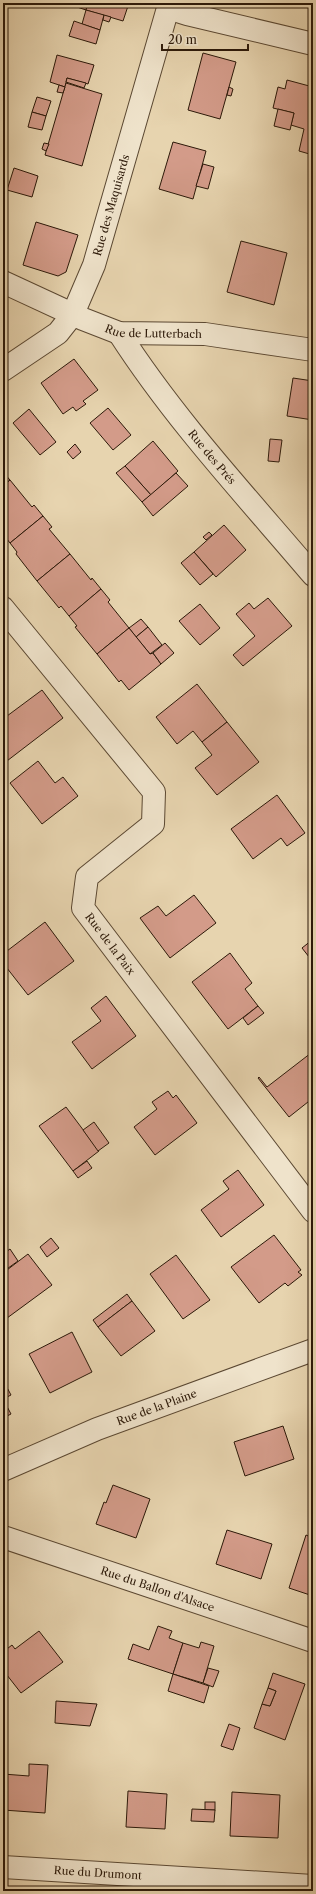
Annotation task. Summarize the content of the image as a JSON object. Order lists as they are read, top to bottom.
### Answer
{
  "streets": {
    "street": [
      "Rue des Maquisards",
      "Rue de Lutterbach",
      "Rue des Prés",
      "Rue de la Paix",
      "Rue de la Plaine",
      "Rue du Ballon d'Alsace",
      "Rue du Drumont"
    ]
  },
  "crossings": [
    ["Rue des Maquisards", "Rue de Lutterbach"],
    ["Rue de Lutterbach", "Rue des Prés"]
  ],
  "scale_bar": "20 m"
}
